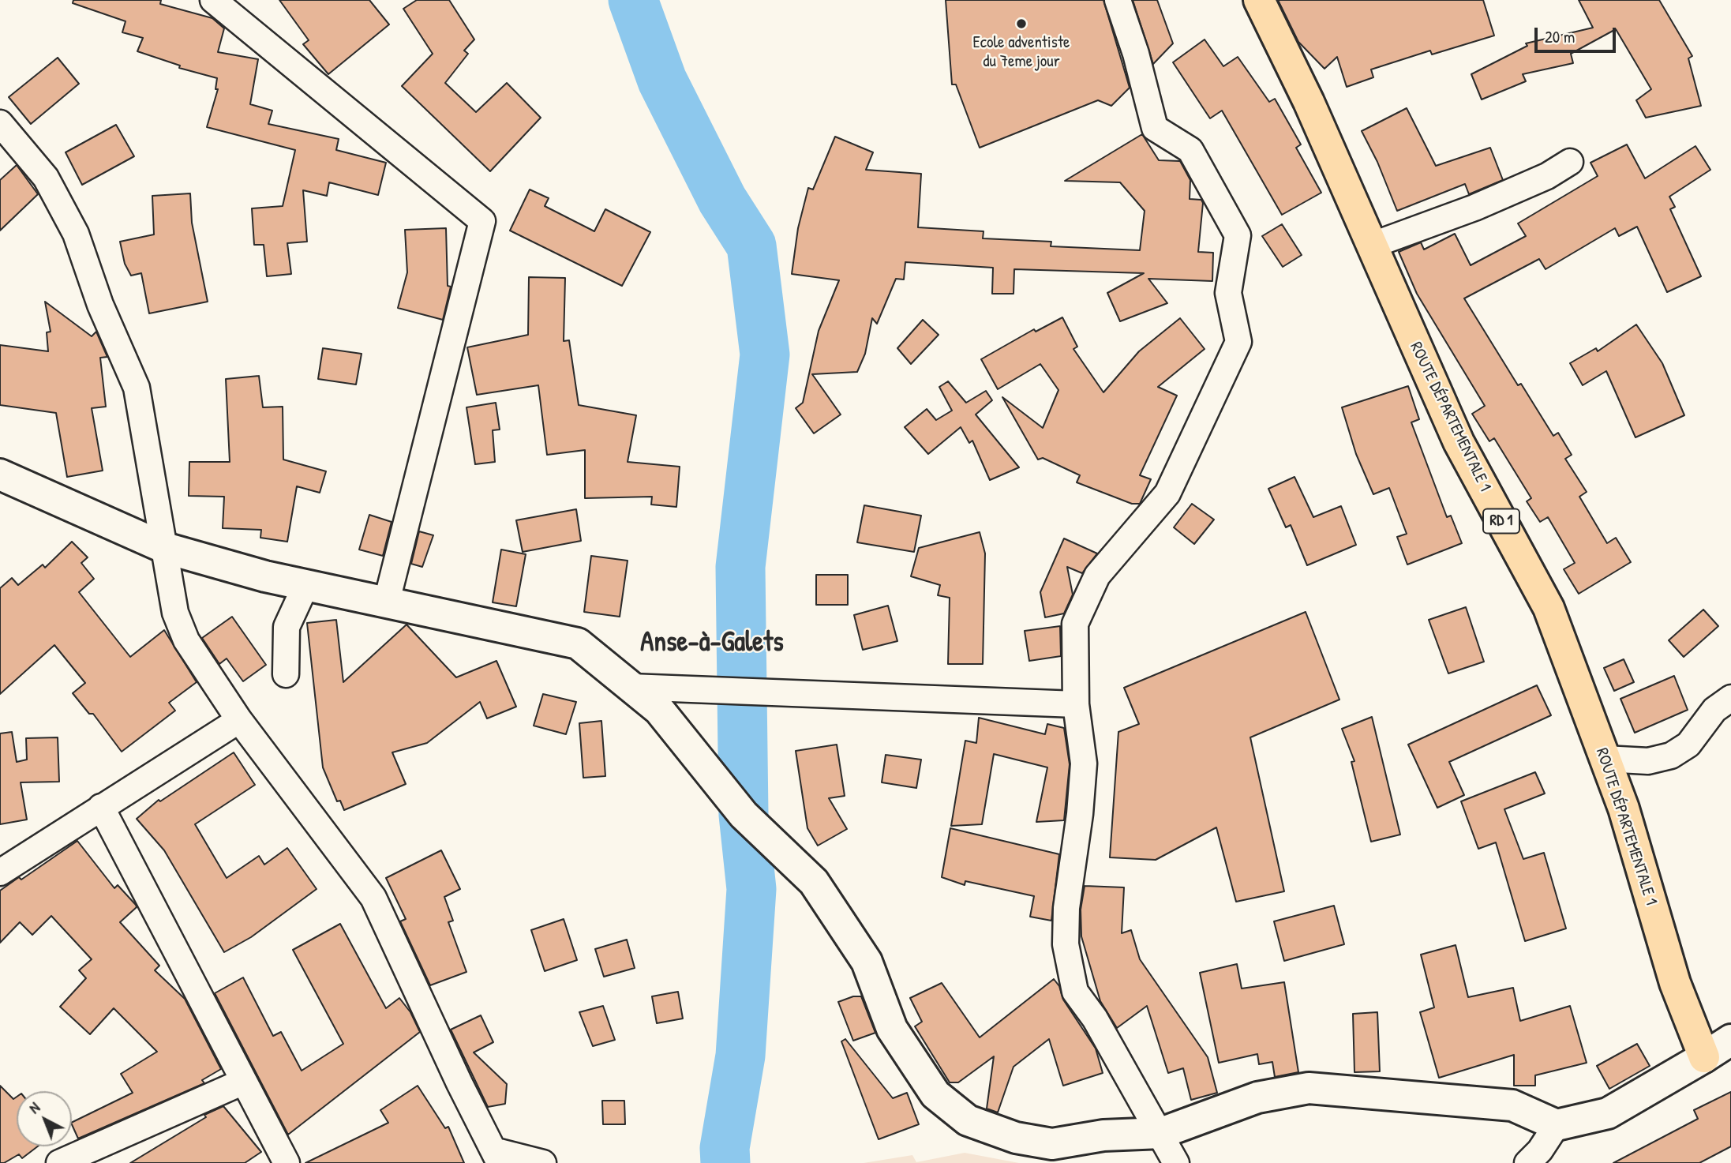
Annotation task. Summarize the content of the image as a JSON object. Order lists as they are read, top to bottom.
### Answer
{
  "streets": {
    "main road": ["ROUTE DÉPARTEMENTALE 1", "RD 1"]
  },
  "districts": ["Anse-à-Galets"],
  "places": ["Ecole adventiste du 7eme jour"],
  "scale_bar": "20 m",
  "north": "top left"
}
